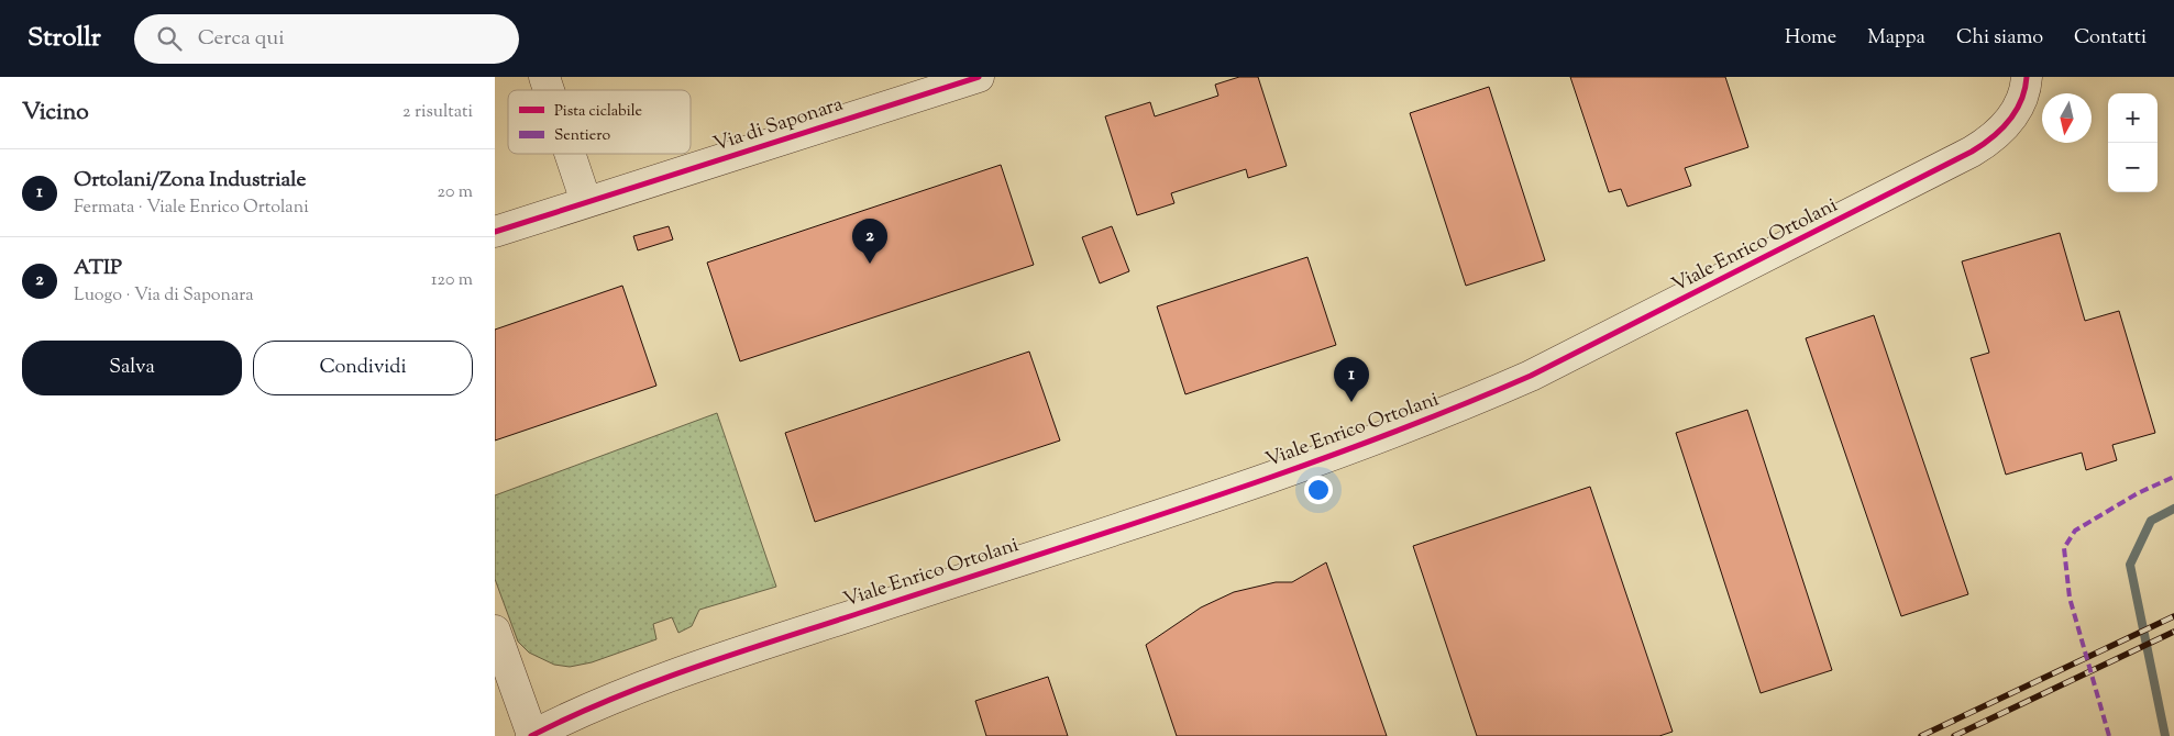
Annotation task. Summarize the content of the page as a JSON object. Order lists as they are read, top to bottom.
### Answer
{
  "streets": {
    "street": ["Via di Saponara", "Viale Enrico Ortolani"]
  },
  "legend": ["Pista ciclabile", "Sentiero"],
  "north": "bottom",
  "page": {
    "header": "Strollr",
    "search": "Cerca qui",
    "nav": [
      "Home",
      "Mappa",
      "Chi siamo",
      "Contatti"
    ],
    "heading": ["Vicino", "2 risultati"],
    "map_buttons": ["+", "−"],
    "list": [
      {
        "mark": "1",
        "name": "Ortolani/Zona Industriale",
        "note": "Fermata · Viale Enrico Ortolani",
        "value": "20 m"
      },
      {
        "mark": "2",
        "name": "ATIP",
        "note": "Luogo · Via di Saponara",
        "value": "120 m"
      }
    ],
    "pins": ["2", "1"],
    "buttons": ["Salva", "Condividi"]
  }
}
